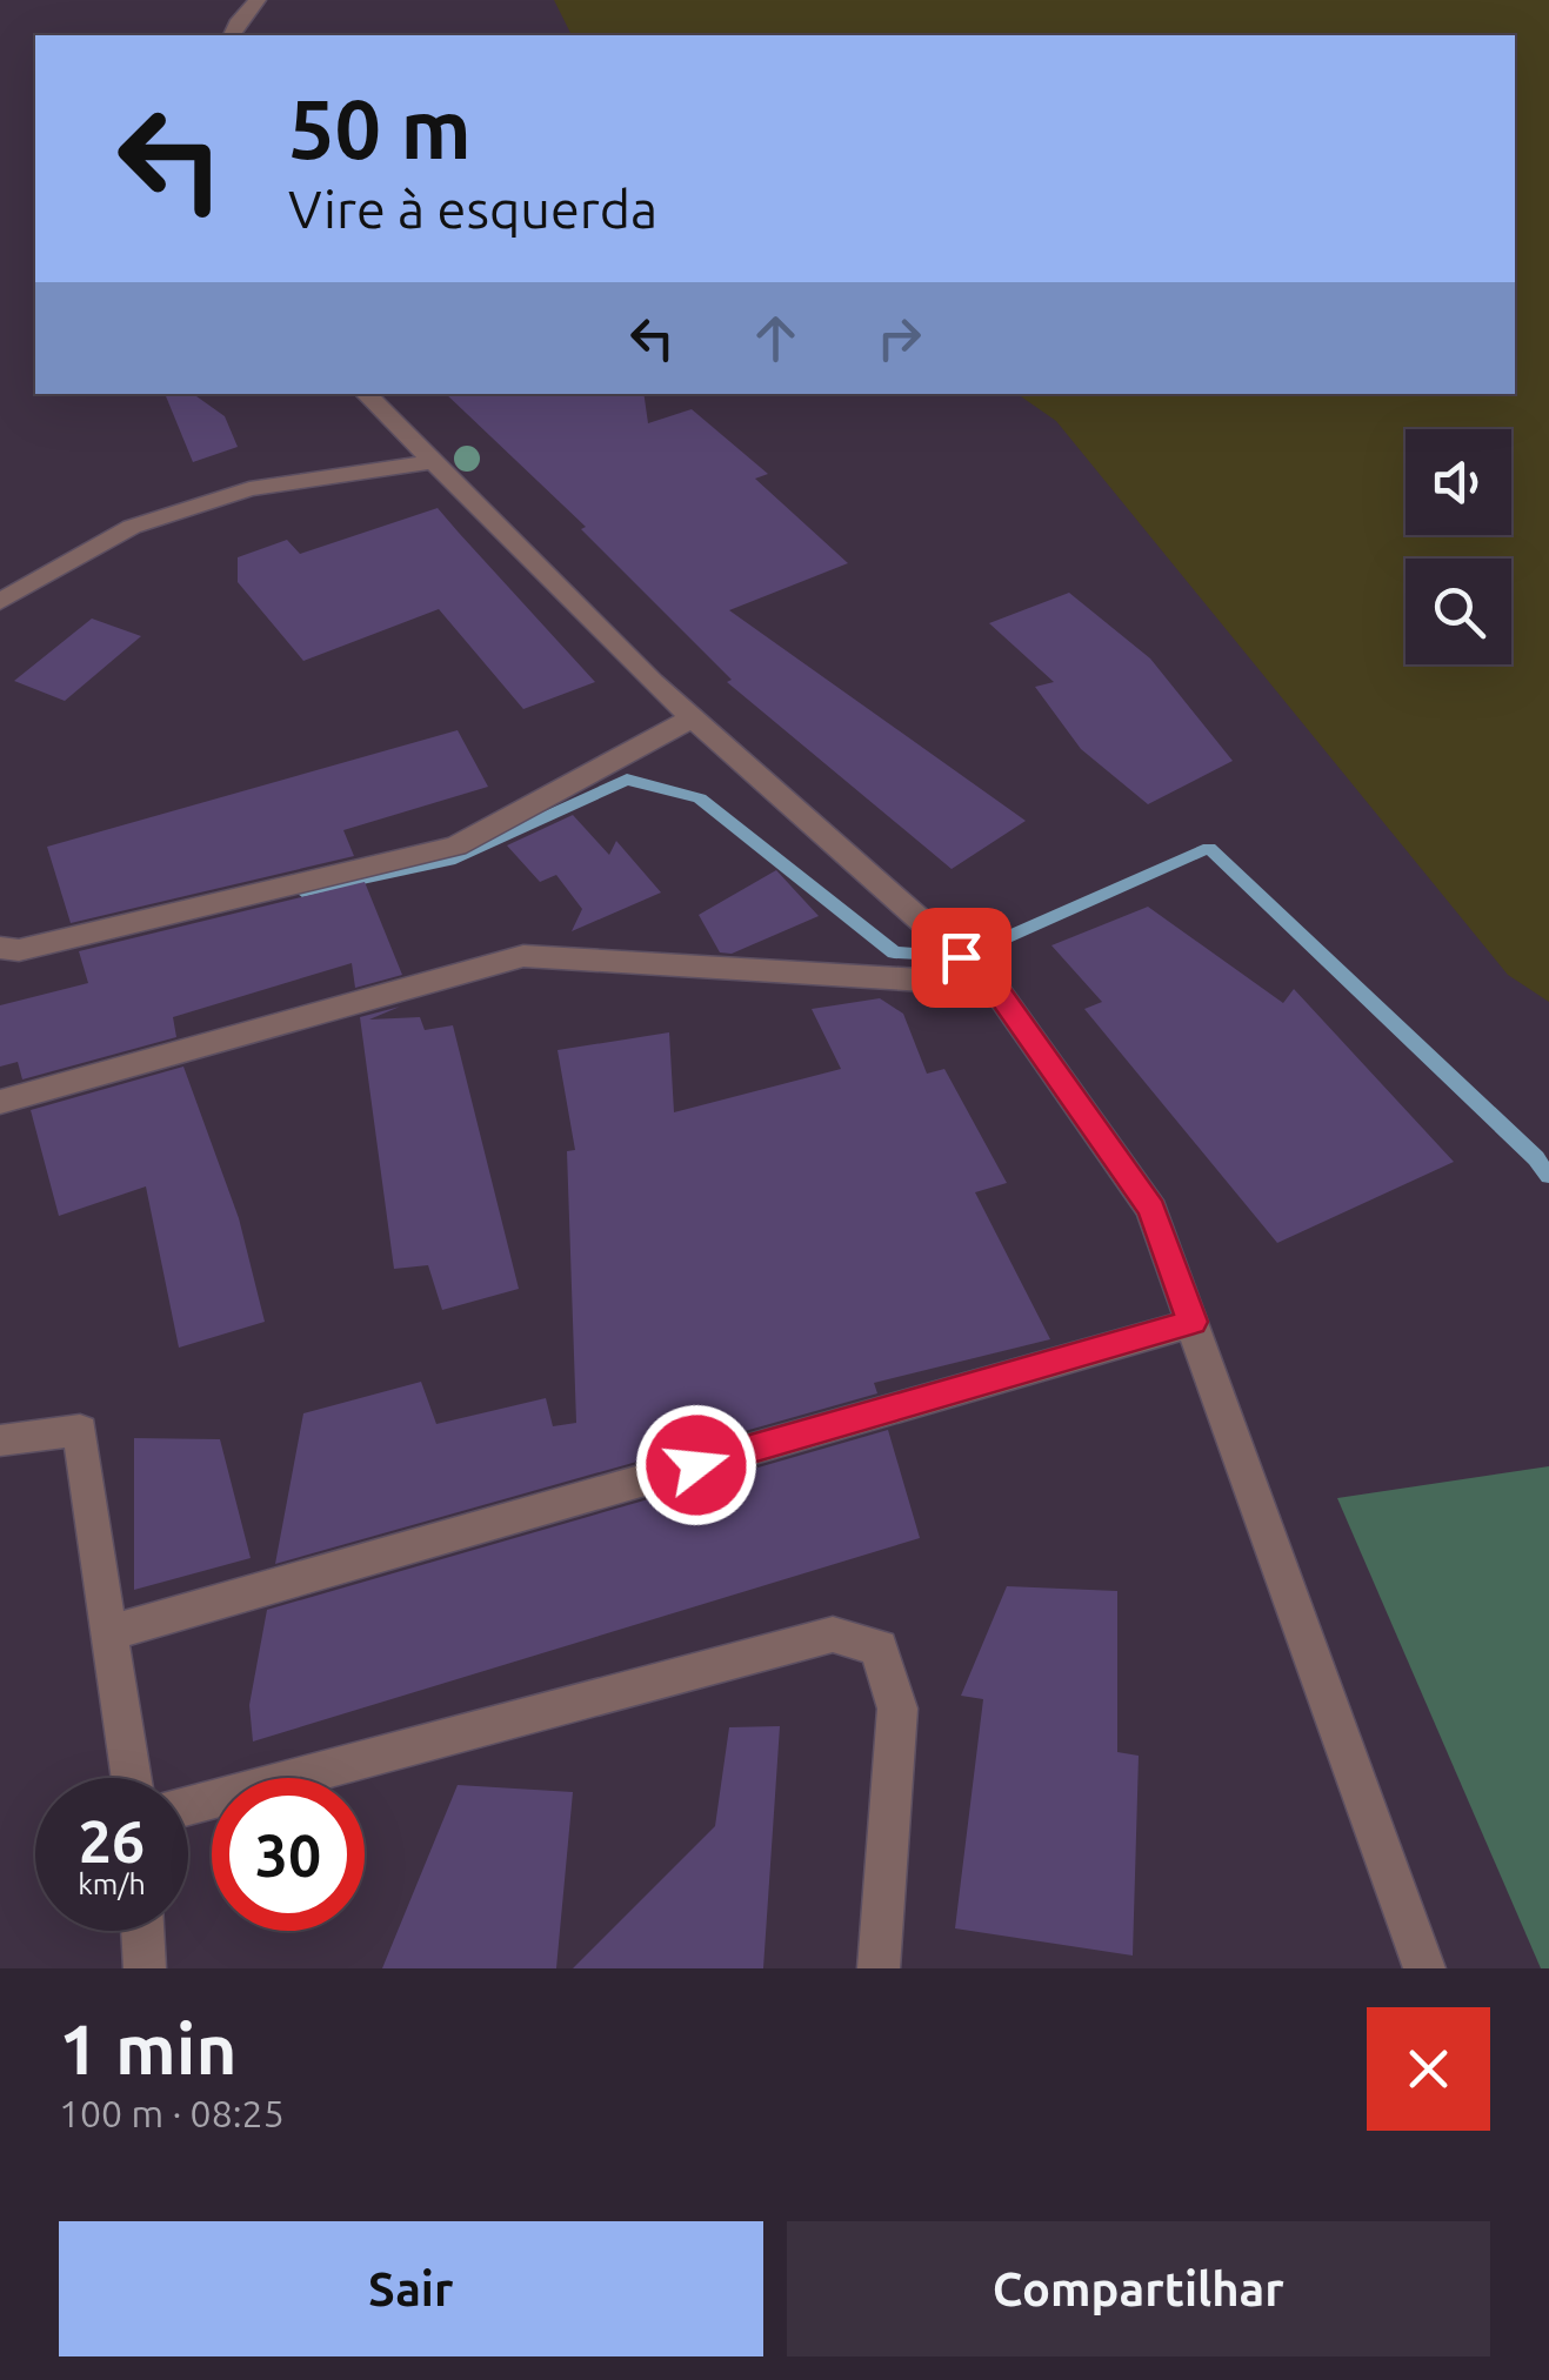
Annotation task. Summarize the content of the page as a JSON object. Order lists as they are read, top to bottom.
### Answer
{
  "page": {
    "turn": ["50 m", "Vire à esquerda"],
    "speed": "26 km/h",
    "limit": "30",
    "heading": ["1 min", "100 m · 08:25"],
    "buttons": ["Sair", "Compartilhar"]
  }
}
